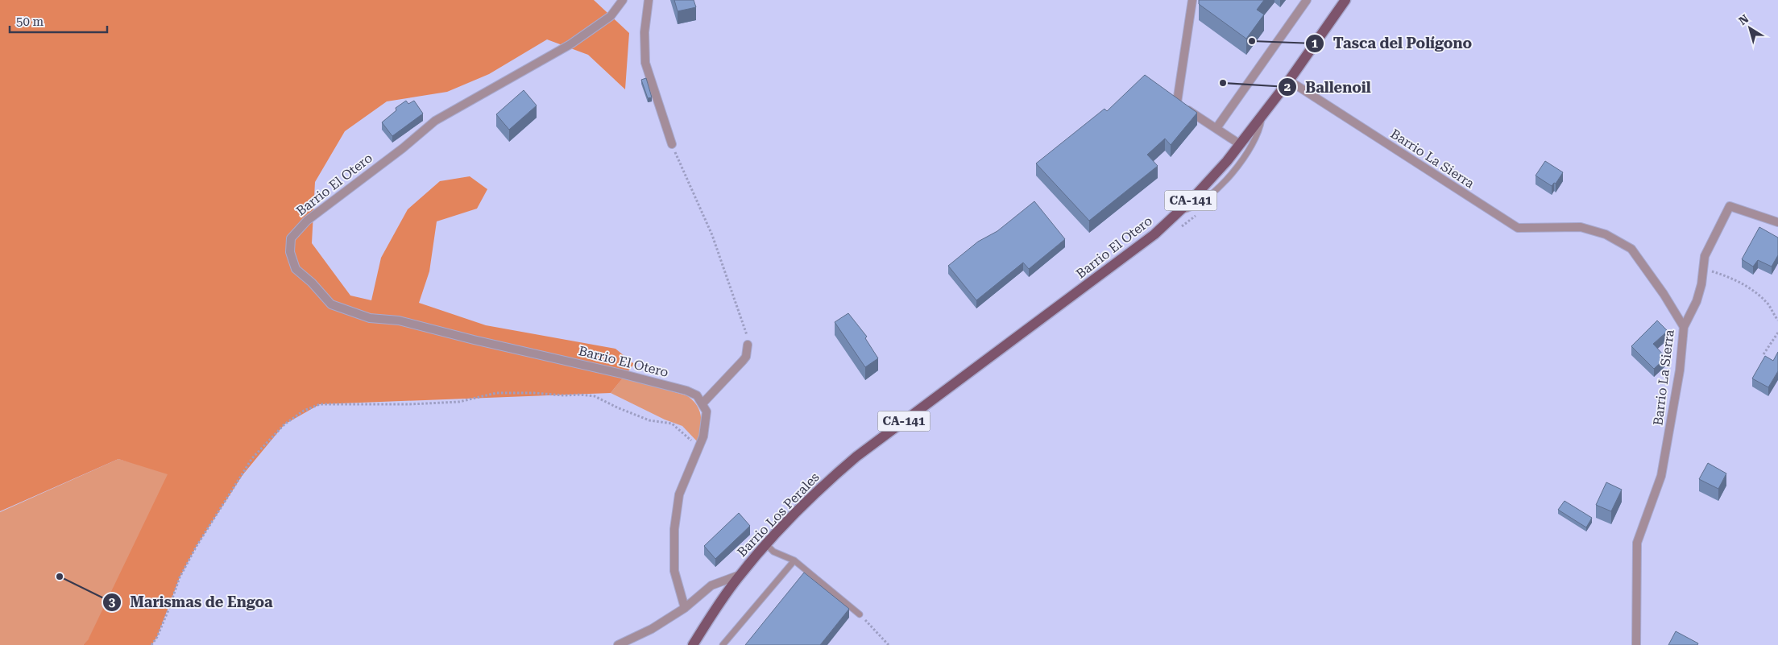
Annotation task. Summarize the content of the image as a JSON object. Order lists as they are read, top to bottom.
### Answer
{
  "streets": {
    "main road": ["Barrio El Otero", "CA-141", "Barrio Los Perales"],
    "street": ["Barrio La Sierra"]
  },
  "crossings": [
    ["Barrio La Sierra", "Barrio El Otero"],
    ["Barrio El Otero", "Barrio Los Perales"]
  ],
  "places": ["Tasca del Polígono", "Ballenoil", "Marismas de Engoa"],
  "scale_bar": "50 m",
  "north": "top left"
}
